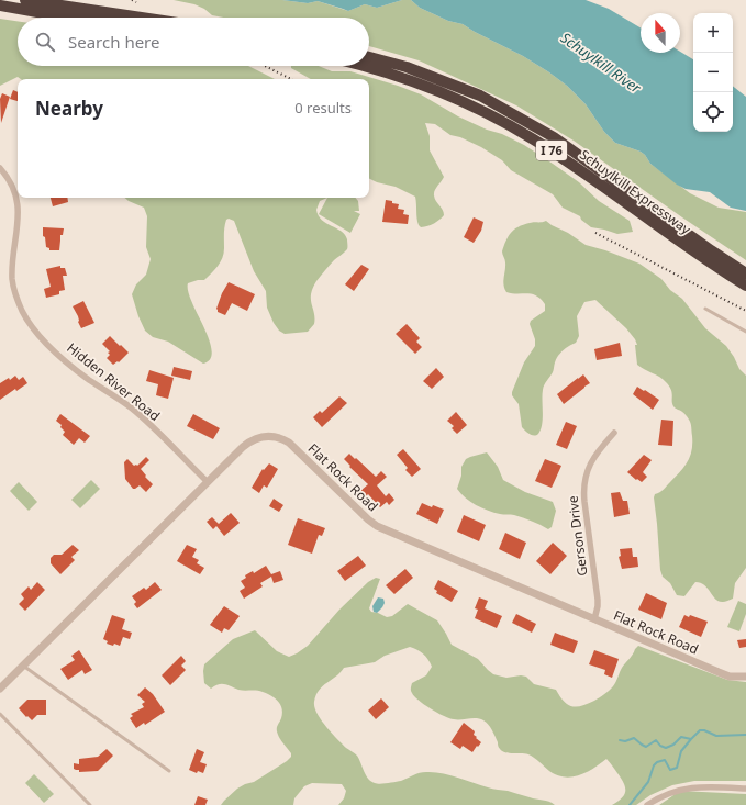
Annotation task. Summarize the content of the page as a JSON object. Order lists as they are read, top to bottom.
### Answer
{
  "streets": {
    "highway": ["I 76", "Schuylkill Expressway"],
    "street": ["Hidden River Road", "Flat Rock Road", "Gerson Drive"]
  },
  "crossings": [
    ["Hidden River Road", "Flat Rock Road"],
    ["Flat Rock Road", "Gerson Drive"]
  ],
  "water": ["Schuylkill River"],
  "north": "top",
  "page": {
    "map_buttons": ["+", "−"],
    "search": "Search here",
    "heading": ["Nearby", "0 results"]
  }
}
